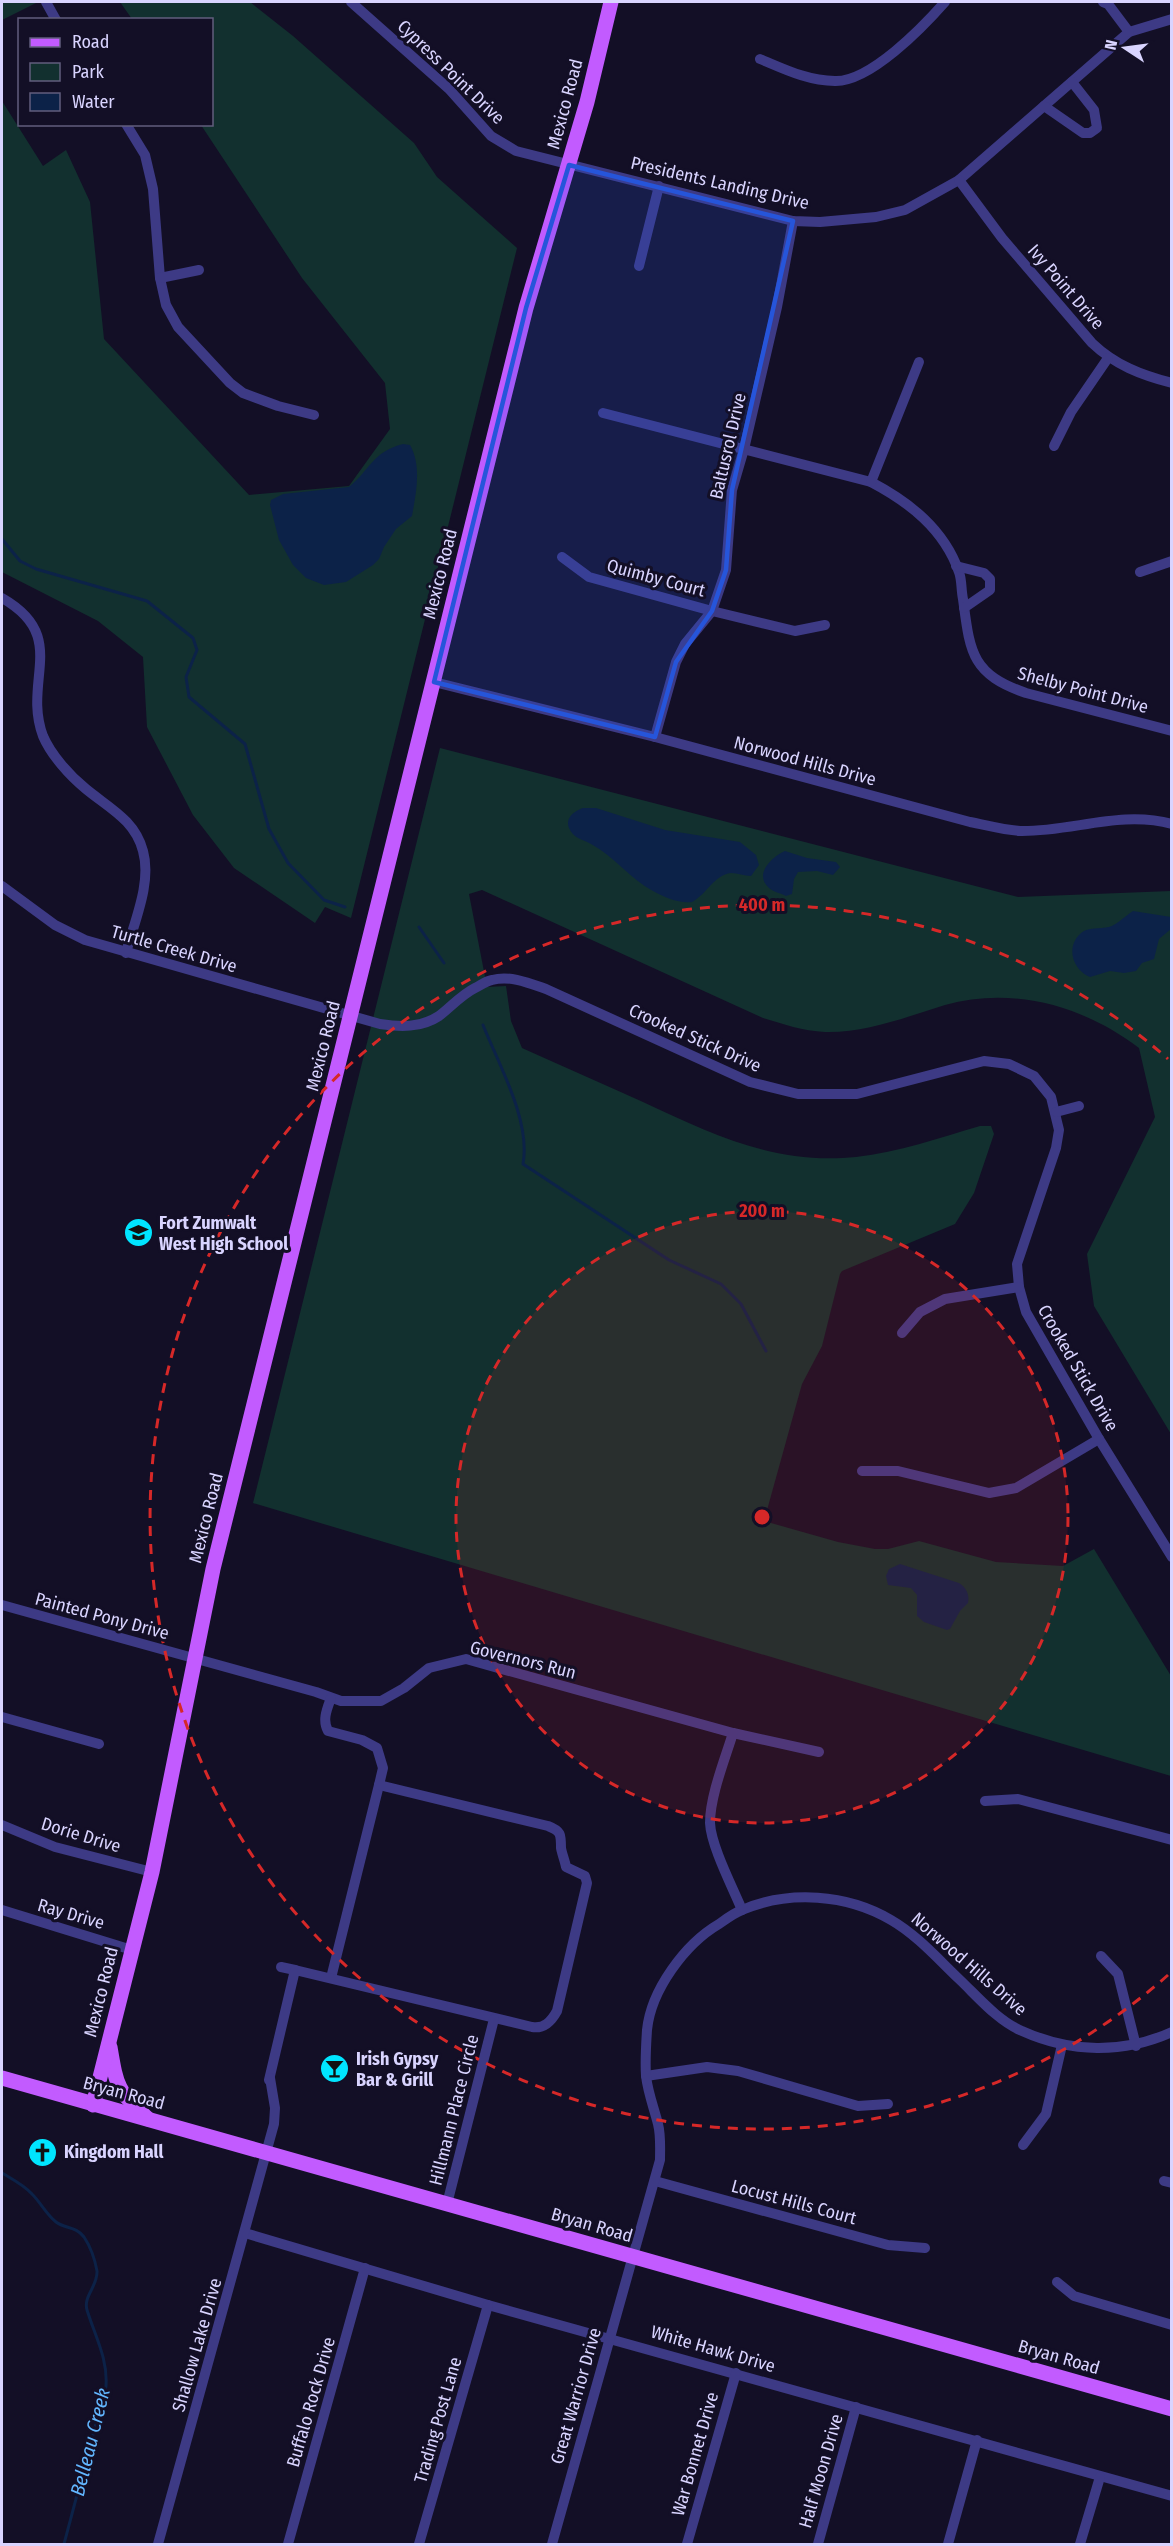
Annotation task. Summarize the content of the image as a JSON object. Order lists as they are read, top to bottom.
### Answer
{
  "streets": {
    "main road": ["Mexico Road", "Bryan Road"],
    "street": [
      "Cypress Point Drive",
      "Presidents Landing Drive",
      "Ivy Point Drive",
      "Baltusrol Drive",
      "Quimby Court",
      "Shelby Point Drive",
      "Norwood Hills Drive",
      "Turtle Creek Drive",
      "Crooked Stick Drive",
      "Painted Pony Drive",
      "Governors Run",
      "Dorie Drive",
      "Ray Drive",
      "Hillmann Place Circle",
      "Locust Hills Court",
      "Shallow Lake Drive",
      "White Hawk Drive",
      "Great Warrior Drive",
      "Buffalo Rock Drive",
      "Trading Post Lane",
      "War Bonnet Drive",
      "Half Moon Drive"
    ]
  },
  "crossings": [
    ["Cypress Point Drive", "Mexico Road"],
    ["Cypress Point Drive", "Presidents Landing Drive"],
    ["Mexico Road", "Presidents Landing Drive"],
    ["Mexico Road", "Norwood Hills Drive"],
    ["Mexico Road", "Turtle Creek Drive"],
    ["Mexico Road", "Crooked Stick Drive"],
    ["Mexico Road", "Painted Pony Drive"],
    ["Mexico Road", "Governors Run"],
    ["Mexico Road", "Dorie Drive"],
    ["Mexico Road", "Ray Drive"],
    ["Mexico Road", "Bryan Road"],
    ["Presidents Landing Drive", "Ivy Point Drive"],
    ["Presidents Landing Drive", "Baltusrol Drive"],
    ["Baltusrol Drive", "Quimby Court"],
    ["Baltusrol Drive", "Shelby Point Drive"],
    ["Baltusrol Drive", "Norwood Hills Drive"],
    ["Norwood Hills Drive", "Bryan Road"],
    ["Norwood Hills Drive", "Locust Hills Court"],
    ["Norwood Hills Drive", "Great Warrior Drive"],
    ["Turtle Creek Drive", "Crooked Stick Drive"],
    ["Painted Pony Drive", "Governors Run"],
    ["Bryan Road", "Hillmann Place Circle"],
    ["Bryan Road", "Shallow Lake Drive"],
    ["Bryan Road", "Great Warrior Drive"],
    ["Shallow Lake Drive", "White Hawk Drive"],
    ["White Hawk Drive", "Great Warrior Drive"],
    ["White Hawk Drive", "Buffalo Rock Drive"],
    ["White Hawk Drive", "Trading Post Lane"],
    ["White Hawk Drive", "War Bonnet Drive"],
    ["White Hawk Drive", "Half Moon Drive"]
  ],
  "water": ["Belleau Creek"],
  "places": {
    "school or university": ["Fort Zumwalt West High School"],
    "bar": ["Irish Gypsy Bar & Grill"],
    "church": ["Kingdom Hall"]
  },
  "legend": ["Road", "Park", "Water"],
  "north": "left",
  "rings": ["400 m", "200 m"]
}
